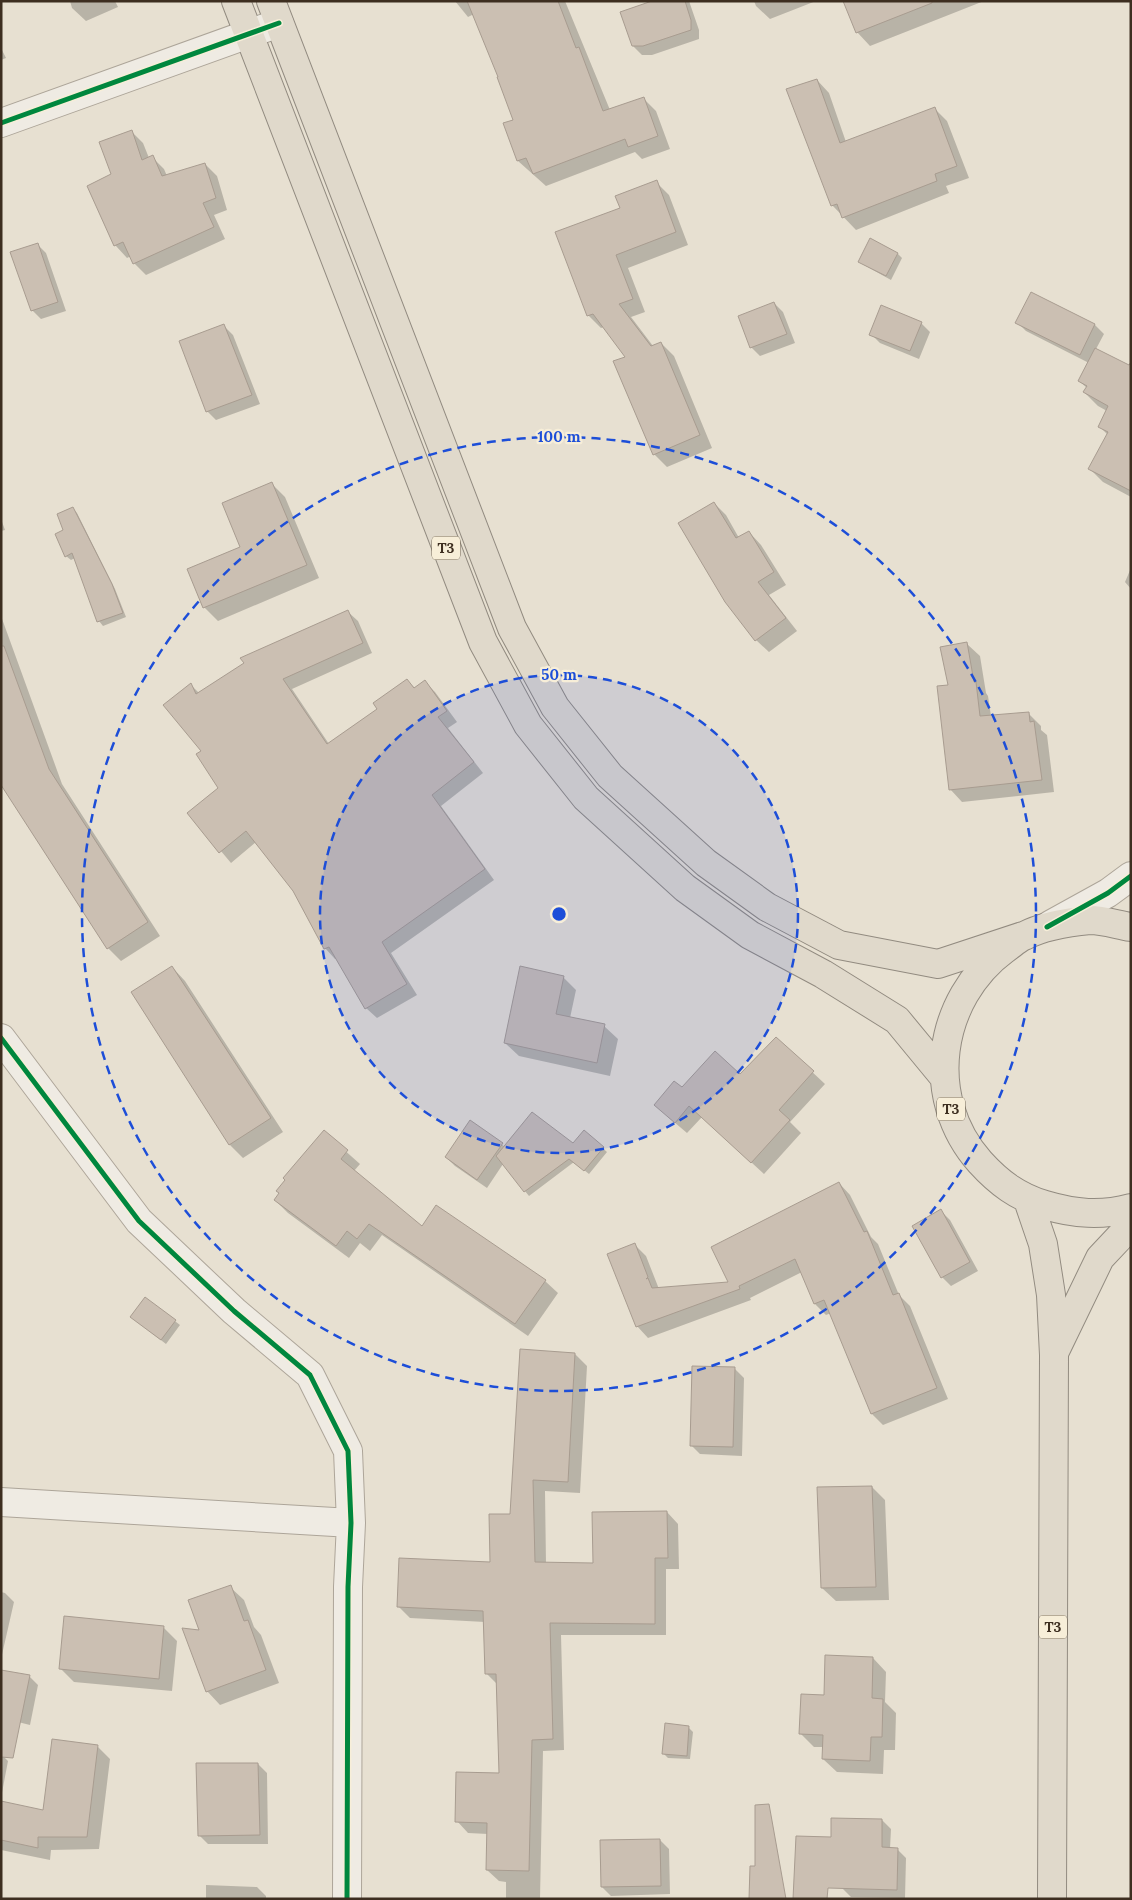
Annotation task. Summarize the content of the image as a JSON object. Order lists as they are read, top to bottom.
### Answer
{
  "streets": {
    "highway": ["T3"]
  },
  "rings": ["100 m", "50 m"]
}
